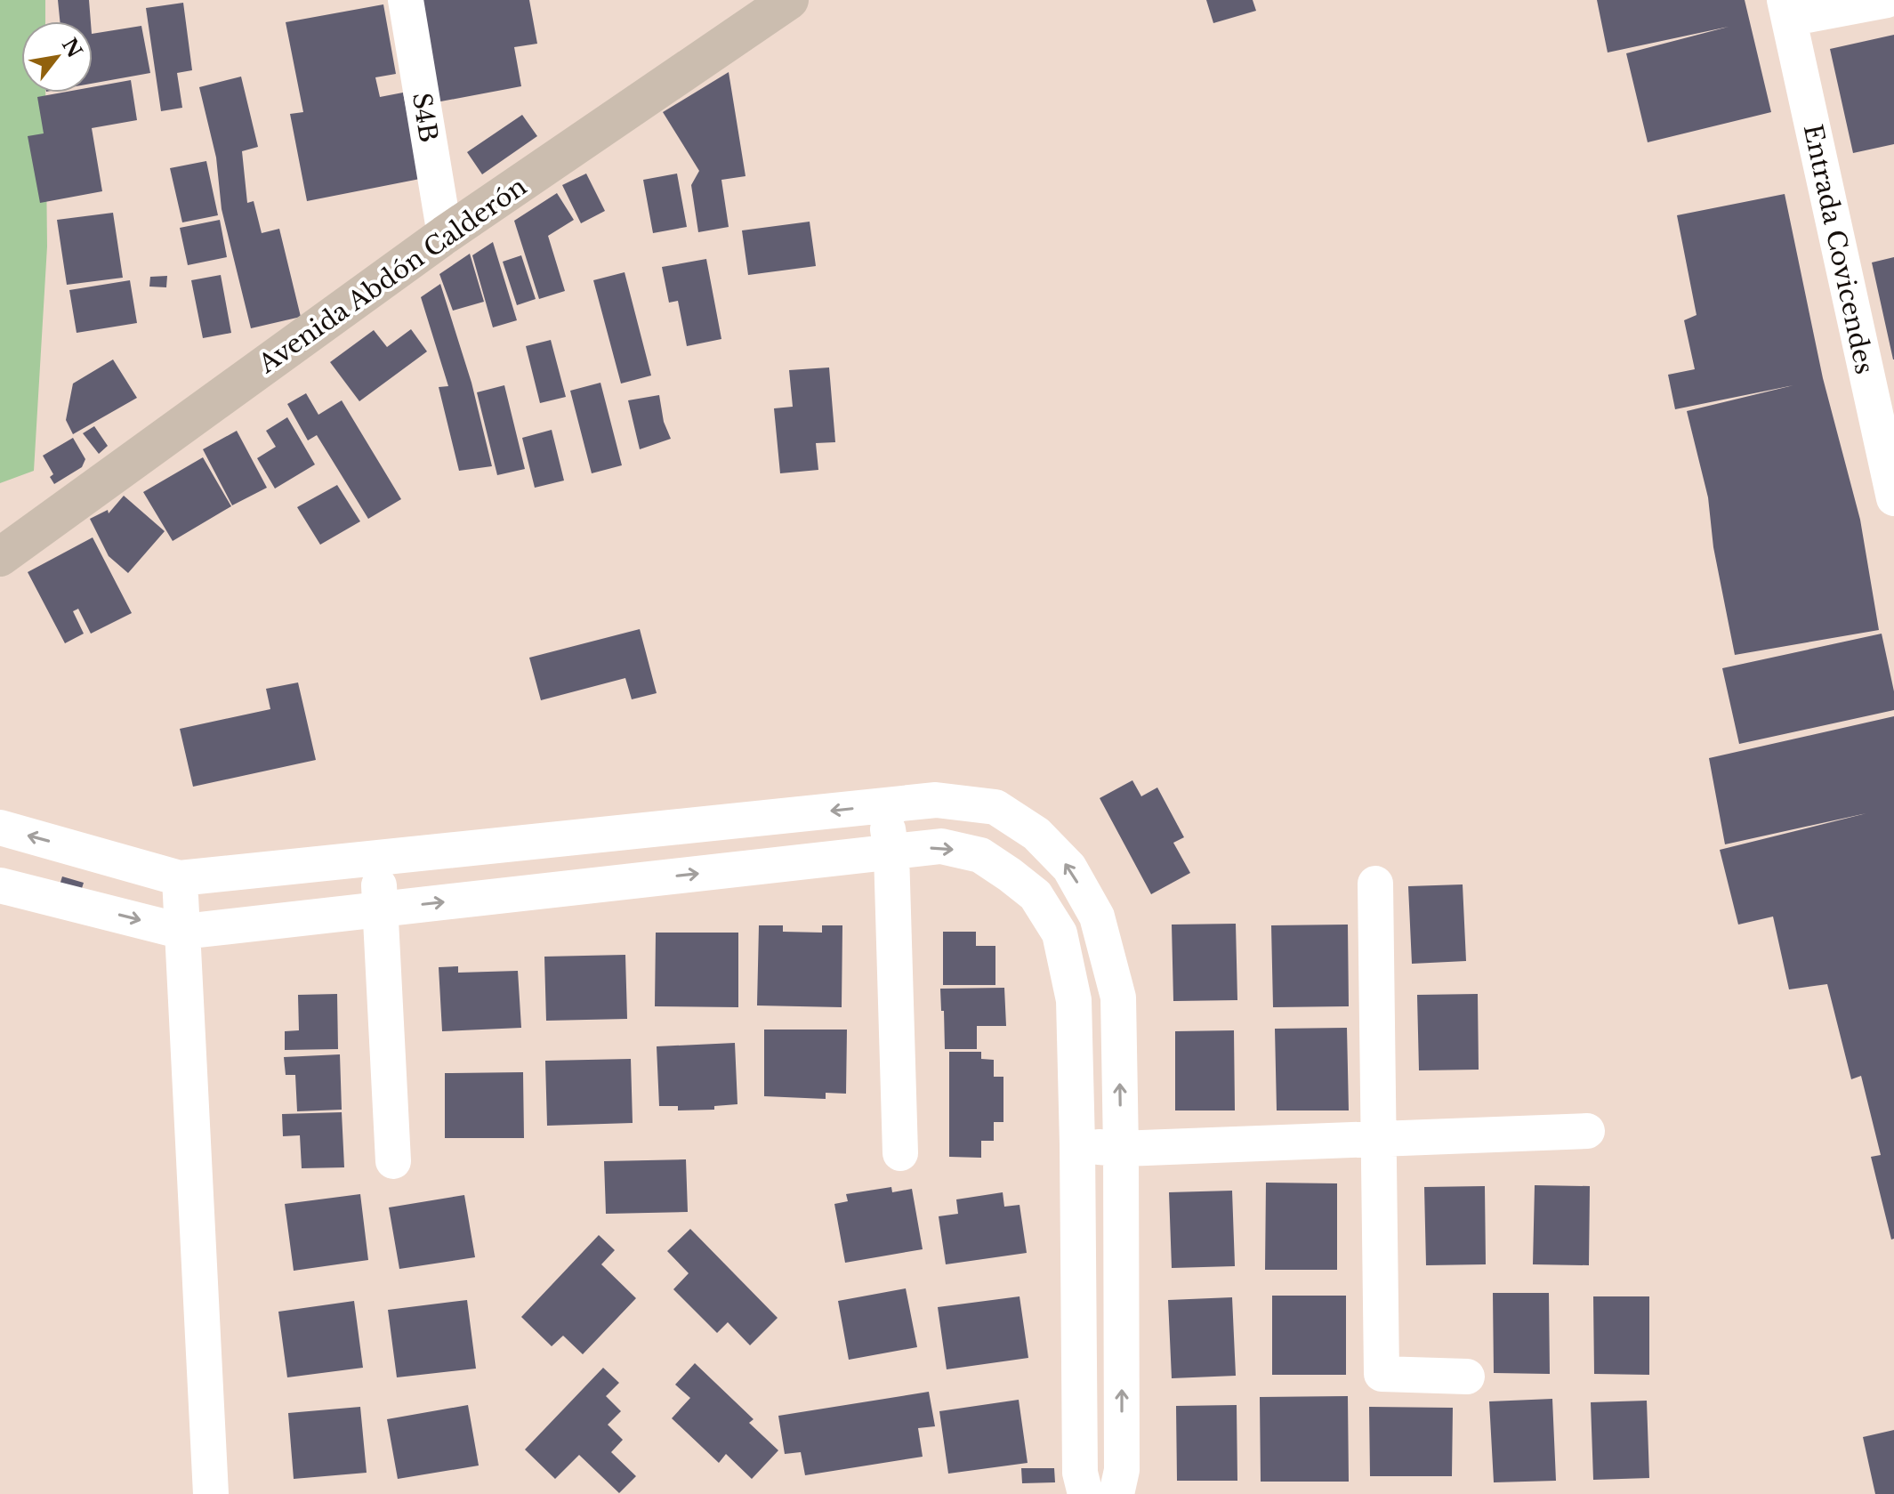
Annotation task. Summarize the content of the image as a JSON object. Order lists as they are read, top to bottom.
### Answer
{
  "streets": {
    "street": ["S4B", "Entrada Covicendes", "Avenida Abdón Calderón"]
  },
  "crossings": [
    ["S4B", "Avenida Abdón Calderón"]
  ],
  "north": "top right"
}
